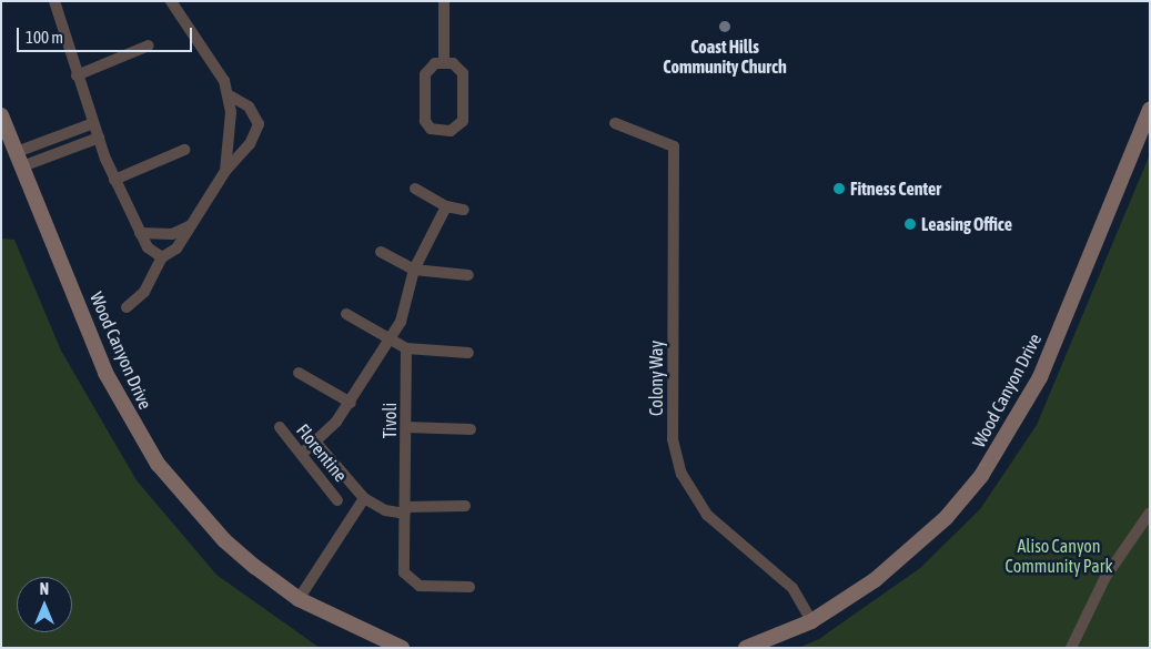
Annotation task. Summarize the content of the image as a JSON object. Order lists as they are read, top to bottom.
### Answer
{
  "streets": {
    "main road": ["Wood Canyon Drive"],
    "street": ["Colony Way", "Tivoli", "Florentine"]
  },
  "crossings": [
    ["Wood Canyon Drive", "Colony Way"],
    ["Tivoli", "Florentine"]
  ],
  "parks": ["Aliso Canyon Community Park"],
  "places": ["Coast Hills Community Church", "Fitness Center", "Leasing Office"],
  "scale_bar": "100 m",
  "north": "top"
}
